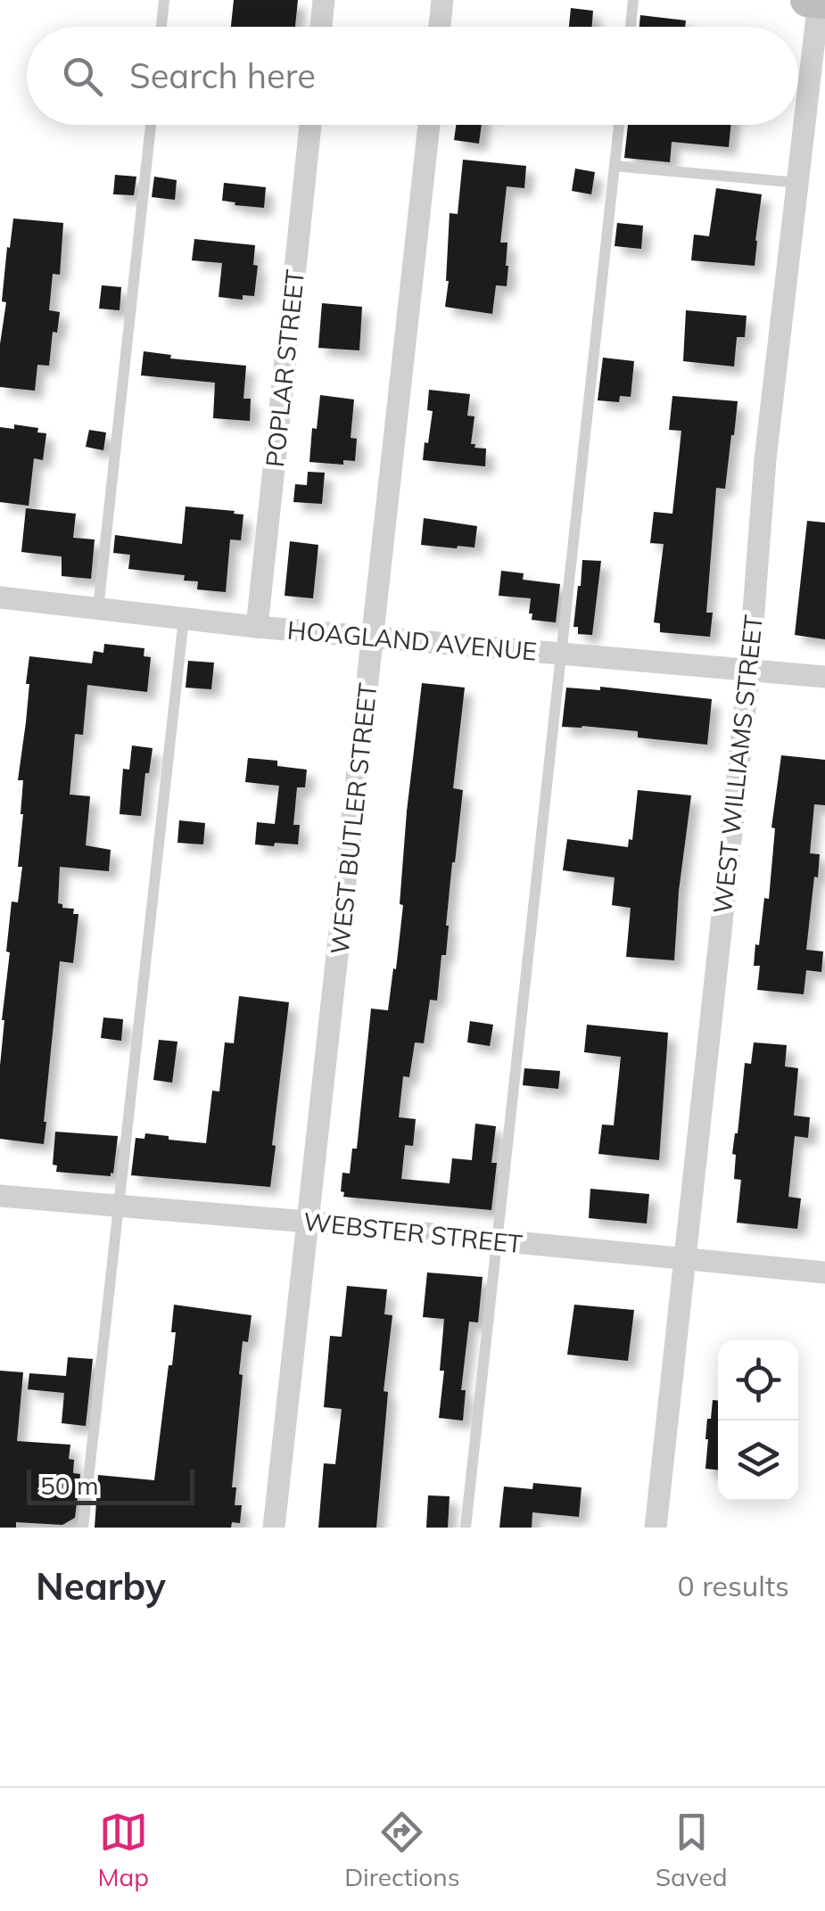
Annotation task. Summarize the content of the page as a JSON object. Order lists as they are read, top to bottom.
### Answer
{
  "streets": {
    "street": [
      "POPLAR STREET",
      "HOAGLAND AVENUE",
      "WEST WILLIAMS STREET",
      "WEST BUTLER STREET",
      "WEBSTER STREET"
    ]
  },
  "crossings": [
    ["POPLAR STREET", "HOAGLAND AVENUE"],
    ["HOAGLAND AVENUE", "WEST WILLIAMS STREET"],
    ["HOAGLAND AVENUE", "WEST BUTLER STREET"],
    ["WEST WILLIAMS STREET", "WEBSTER STREET"],
    ["WEST BUTLER STREET", "WEBSTER STREET"]
  ],
  "scale_bar": "50 m",
  "page": {
    "search": "Search here",
    "scale": "50 m",
    "heading": ["Nearby", "0 results"],
    "nav": ["Map", "Directions", "Saved"]
  }
}
